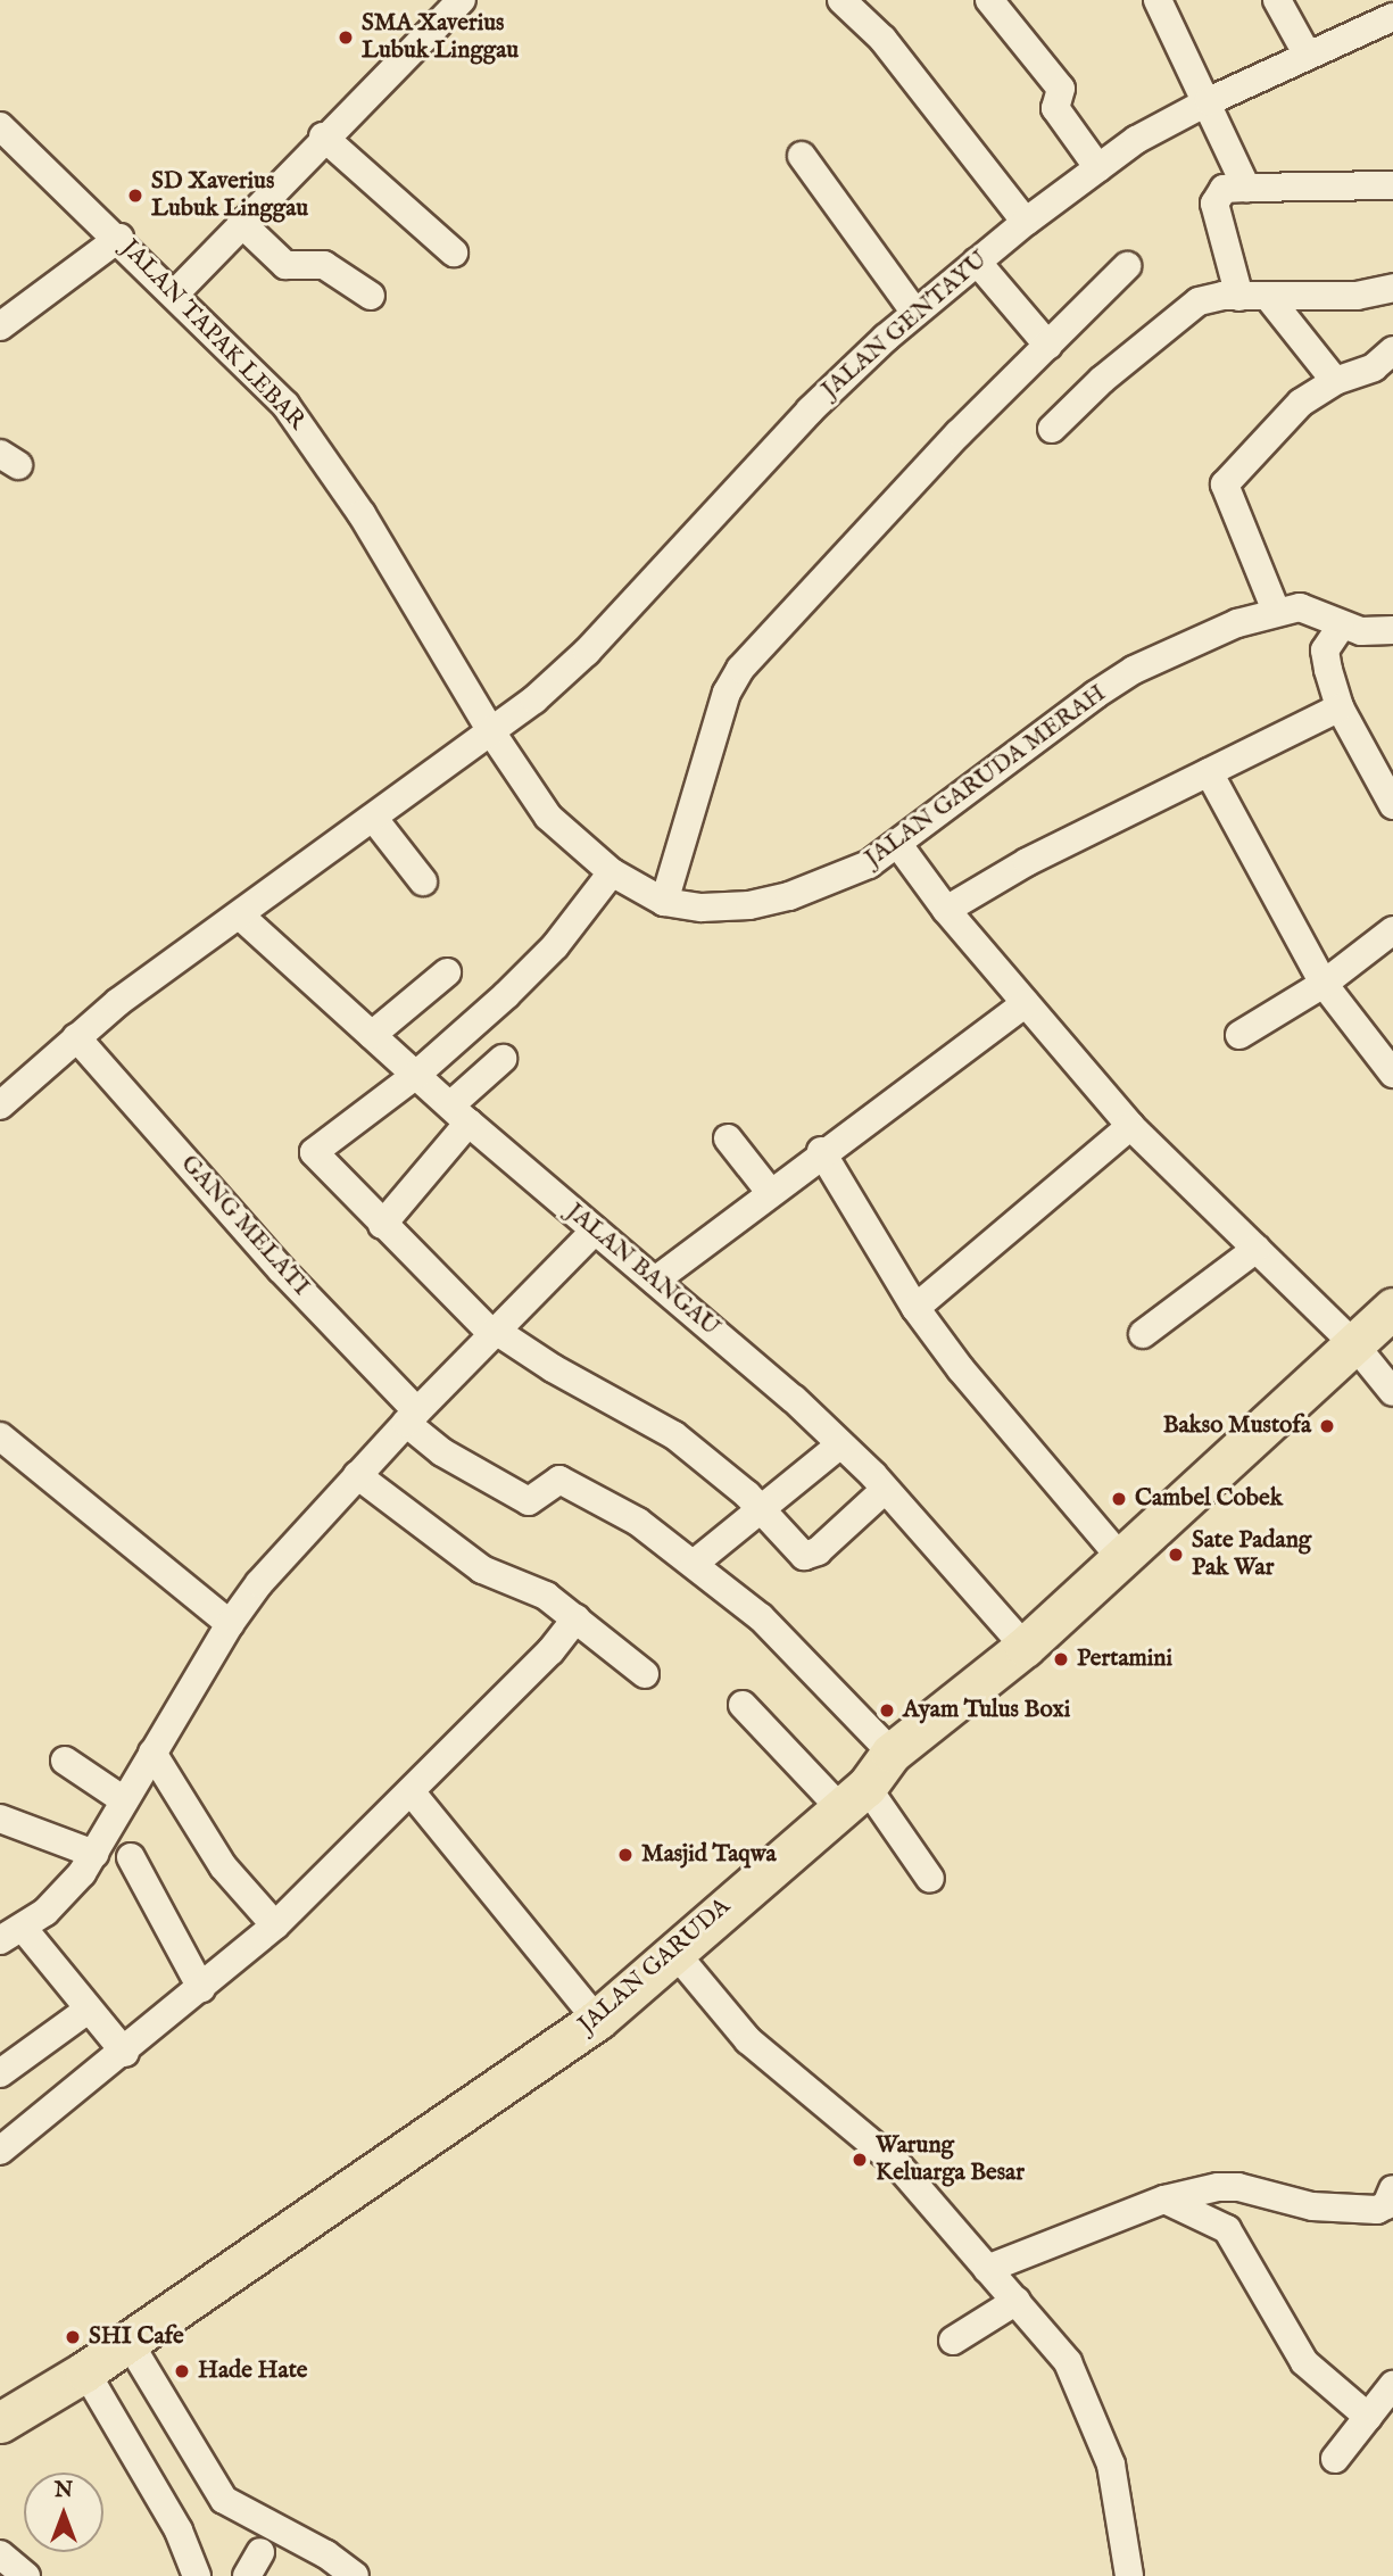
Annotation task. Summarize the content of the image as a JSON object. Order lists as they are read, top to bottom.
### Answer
{
  "streets": {
    "highway": ["JALAN GARUDA"],
    "street": [
      "JALAN GENTAYU",
      "JALAN TAPAK LEBAR",
      "JALAN GARUDA MERAH",
      "GANG MELATI",
      "JALAN BANGAU"
    ]
  },
  "crossings": [
    ["JALAN GENTAYU", "JALAN TAPAK LEBAR"],
    ["JALAN GENTAYU", "JALAN GARUDA MERAH"],
    ["JALAN GENTAYU", "GANG MELATI"],
    ["JALAN GENTAYU", "JALAN BANGAU"],
    ["JALAN TAPAK LEBAR", "JALAN GARUDA MERAH"],
    ["JALAN BANGAU", "JALAN GARUDA"]
  ],
  "places": [
    "SMA Xaverius Lubuk Linggau",
    "SD Xaverius Lubuk Linggau",
    "Bakso Mustofa",
    "Cambel Cobek",
    "Sate Padang Pak War",
    "Pertamini",
    "Ayam Tulus Boxi",
    "Masjid Taqwa",
    "Warung Keluarga Besar",
    "SHI Cafe",
    "Hade Hate"
  ],
  "north": "top"
}
